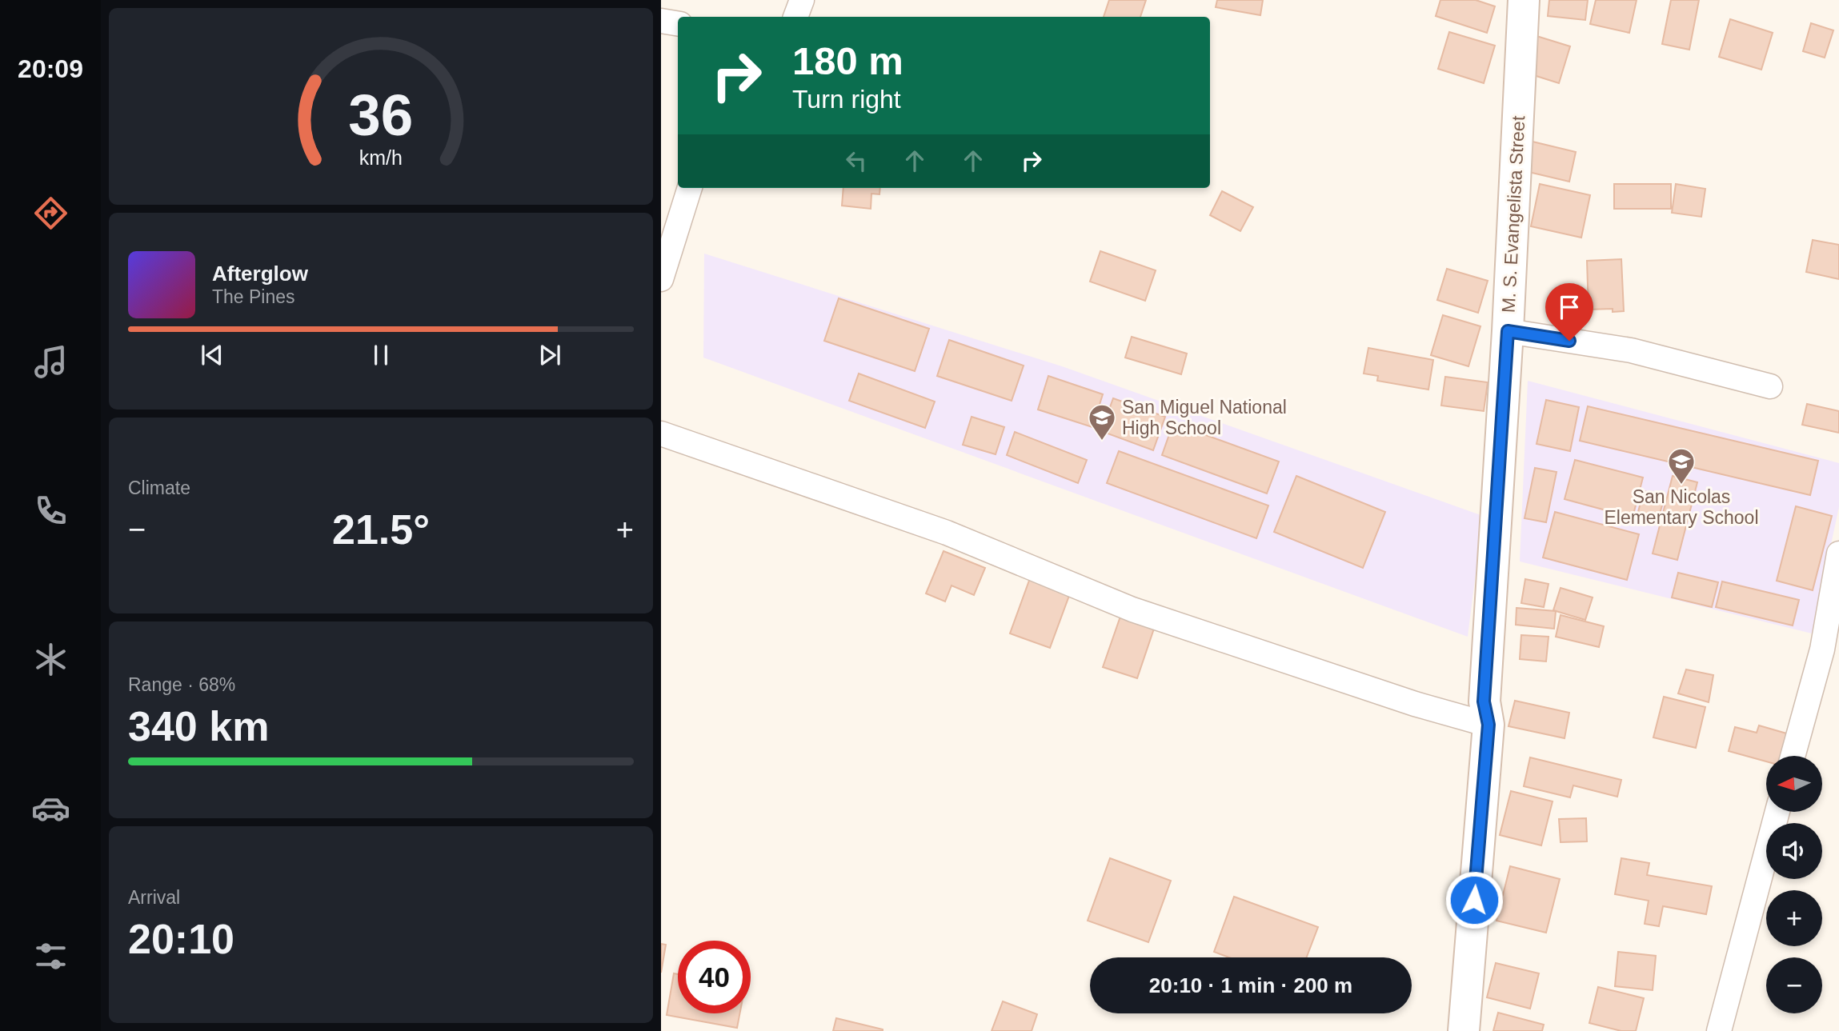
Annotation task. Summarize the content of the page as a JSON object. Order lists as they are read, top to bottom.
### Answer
{
  "streets": {
    "street": ["M. S. Evangelista Street"]
  },
  "places": {
    "school or university": ["San Miguel National High School", "San Nicolas Elementary School"]
  },
  "north": "left",
  "page": {
    "tabs": "20:09",
    "turn": ["180 m", "Turn right"],
    "song": ["Afterglow", "The Pines"],
    "tile": [
      "Climate",
      ["Range · 68%", "340 km"],
      ["Arrival", "20:10"]
    ],
    "heat": ["−", "21.5°", "+"],
    "map_buttons": ["+", "−"],
    "limit": "40",
    "trip": "20:10 · 1 min · 200 m",
    "gauge": ["36", "km/h"]
  }
}
